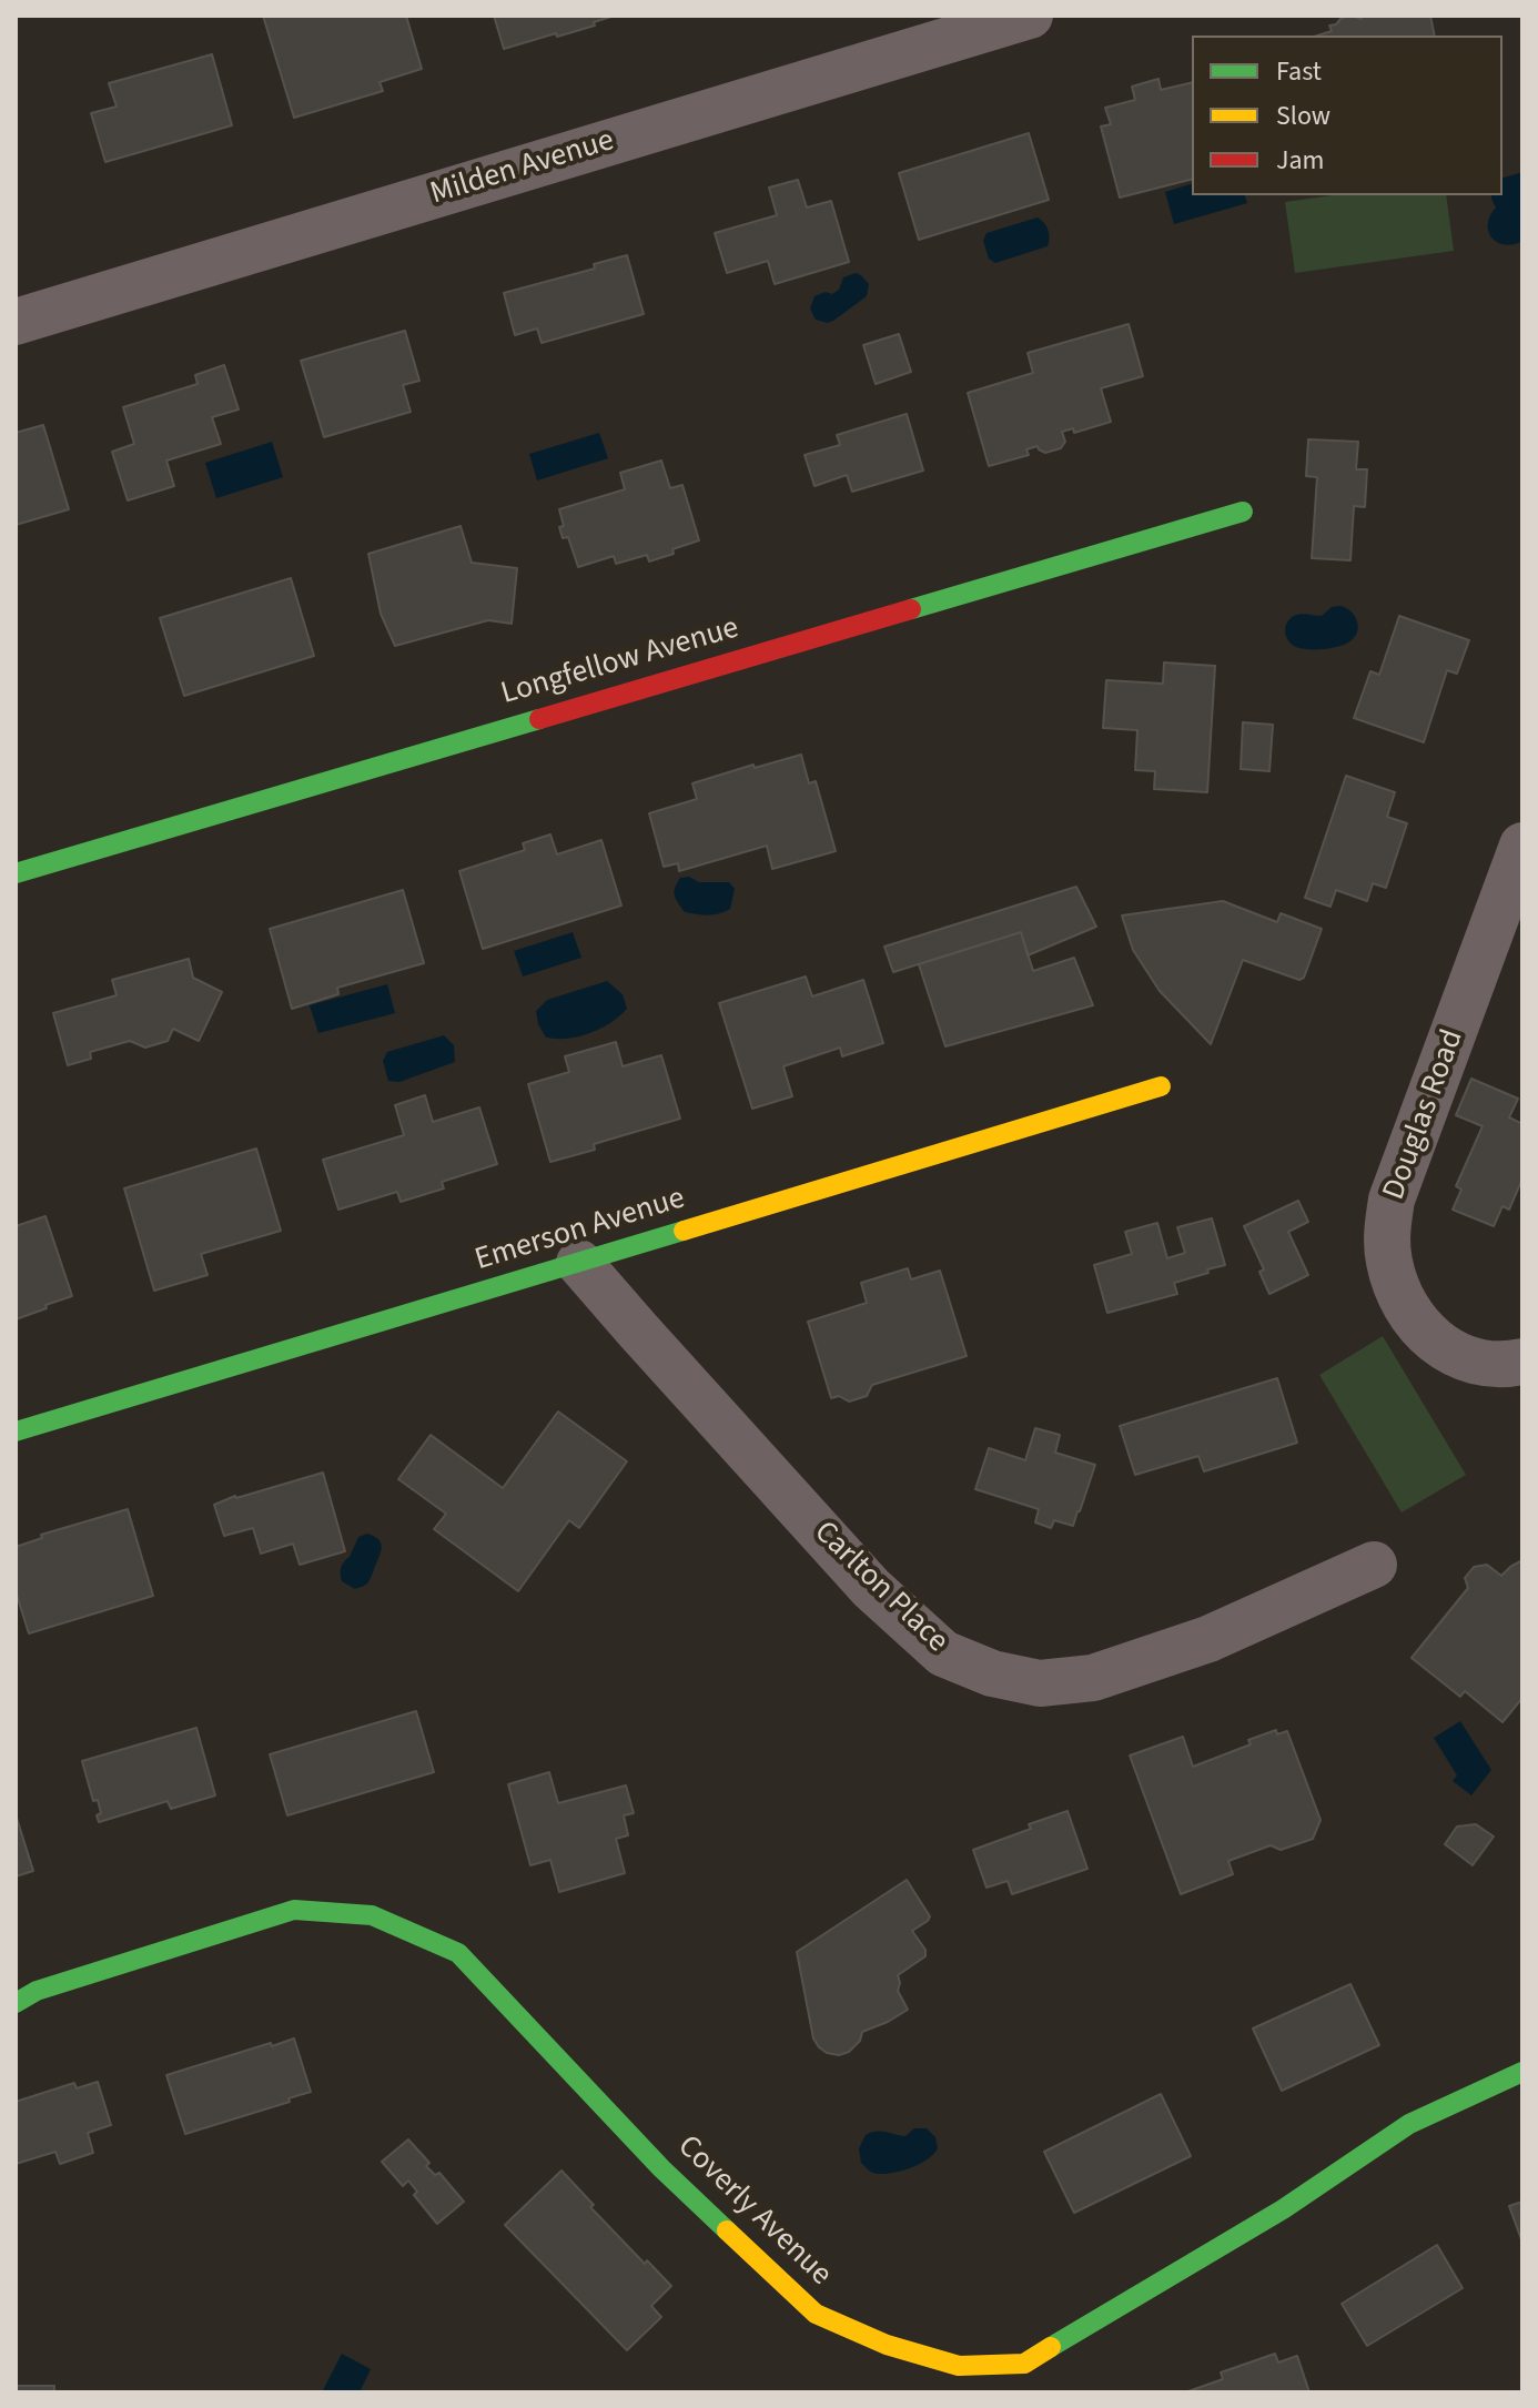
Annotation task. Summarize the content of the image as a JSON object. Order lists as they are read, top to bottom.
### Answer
{
  "streets": {
    "street": [
      "Milden Avenue",
      "Longfellow Avenue",
      "Douglas Road",
      "Emerson Avenue",
      "Carlton Place",
      "Coverly Avenue"
    ]
  },
  "crossings": [
    ["Emerson Avenue", "Carlton Place"]
  ],
  "legend": ["Fast", "Slow", "Jam"]
}
